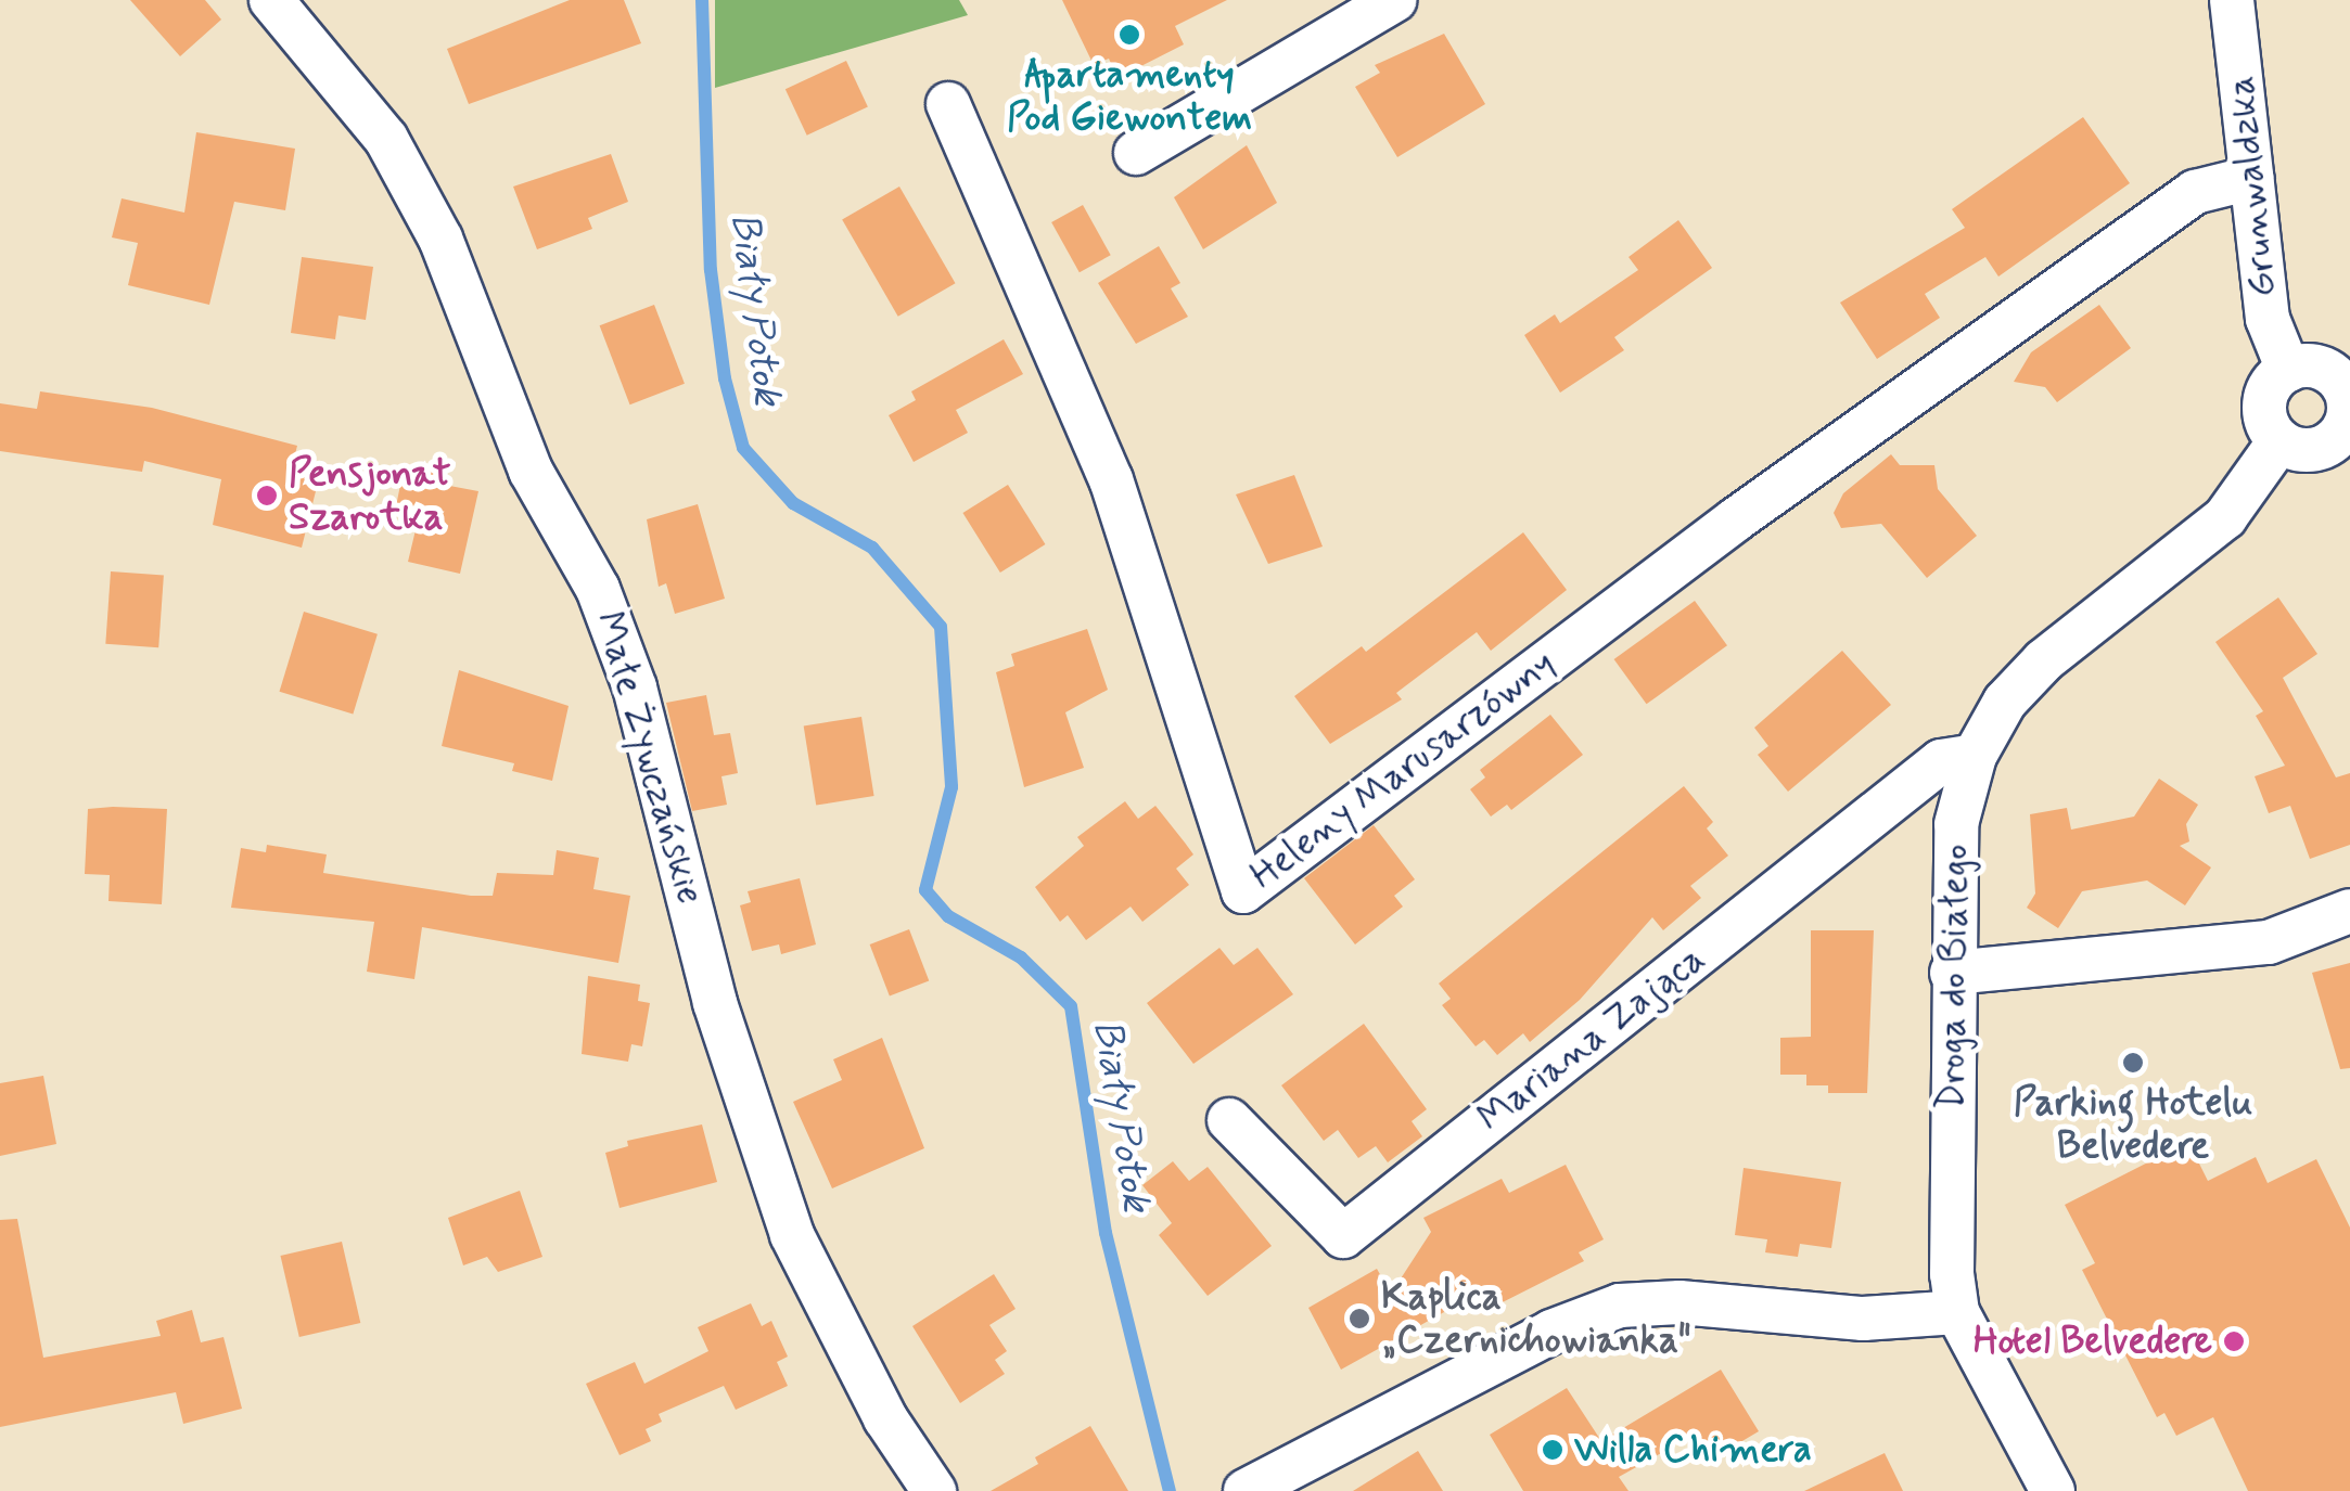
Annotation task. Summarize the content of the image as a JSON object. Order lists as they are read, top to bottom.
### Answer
{
  "streets": {
    "street": [
      "Grunwaldzka",
      "Małe Żywczańskie",
      "Heleny Marusarzówny",
      "Droga do Białego",
      "Mariana Zająca"
    ]
  },
  "crossings": [
    ["Grunwaldzka", "Heleny Marusarzówny"],
    ["Grunwaldzka", "Droga do Białego"],
    ["Droga do Białego", "Mariana Zająca"]
  ],
  "water": ["Biały Potok"],
  "places": [
    "Apartamenty Pod Giewontem",
    "Pensjonat Szarotka",
    "Parking Hotelu Belvedere",
    "Kaplica „Czernichowianka\"",
    "Hotel Belvedere",
    "Willa Chimera"
  ]
}
